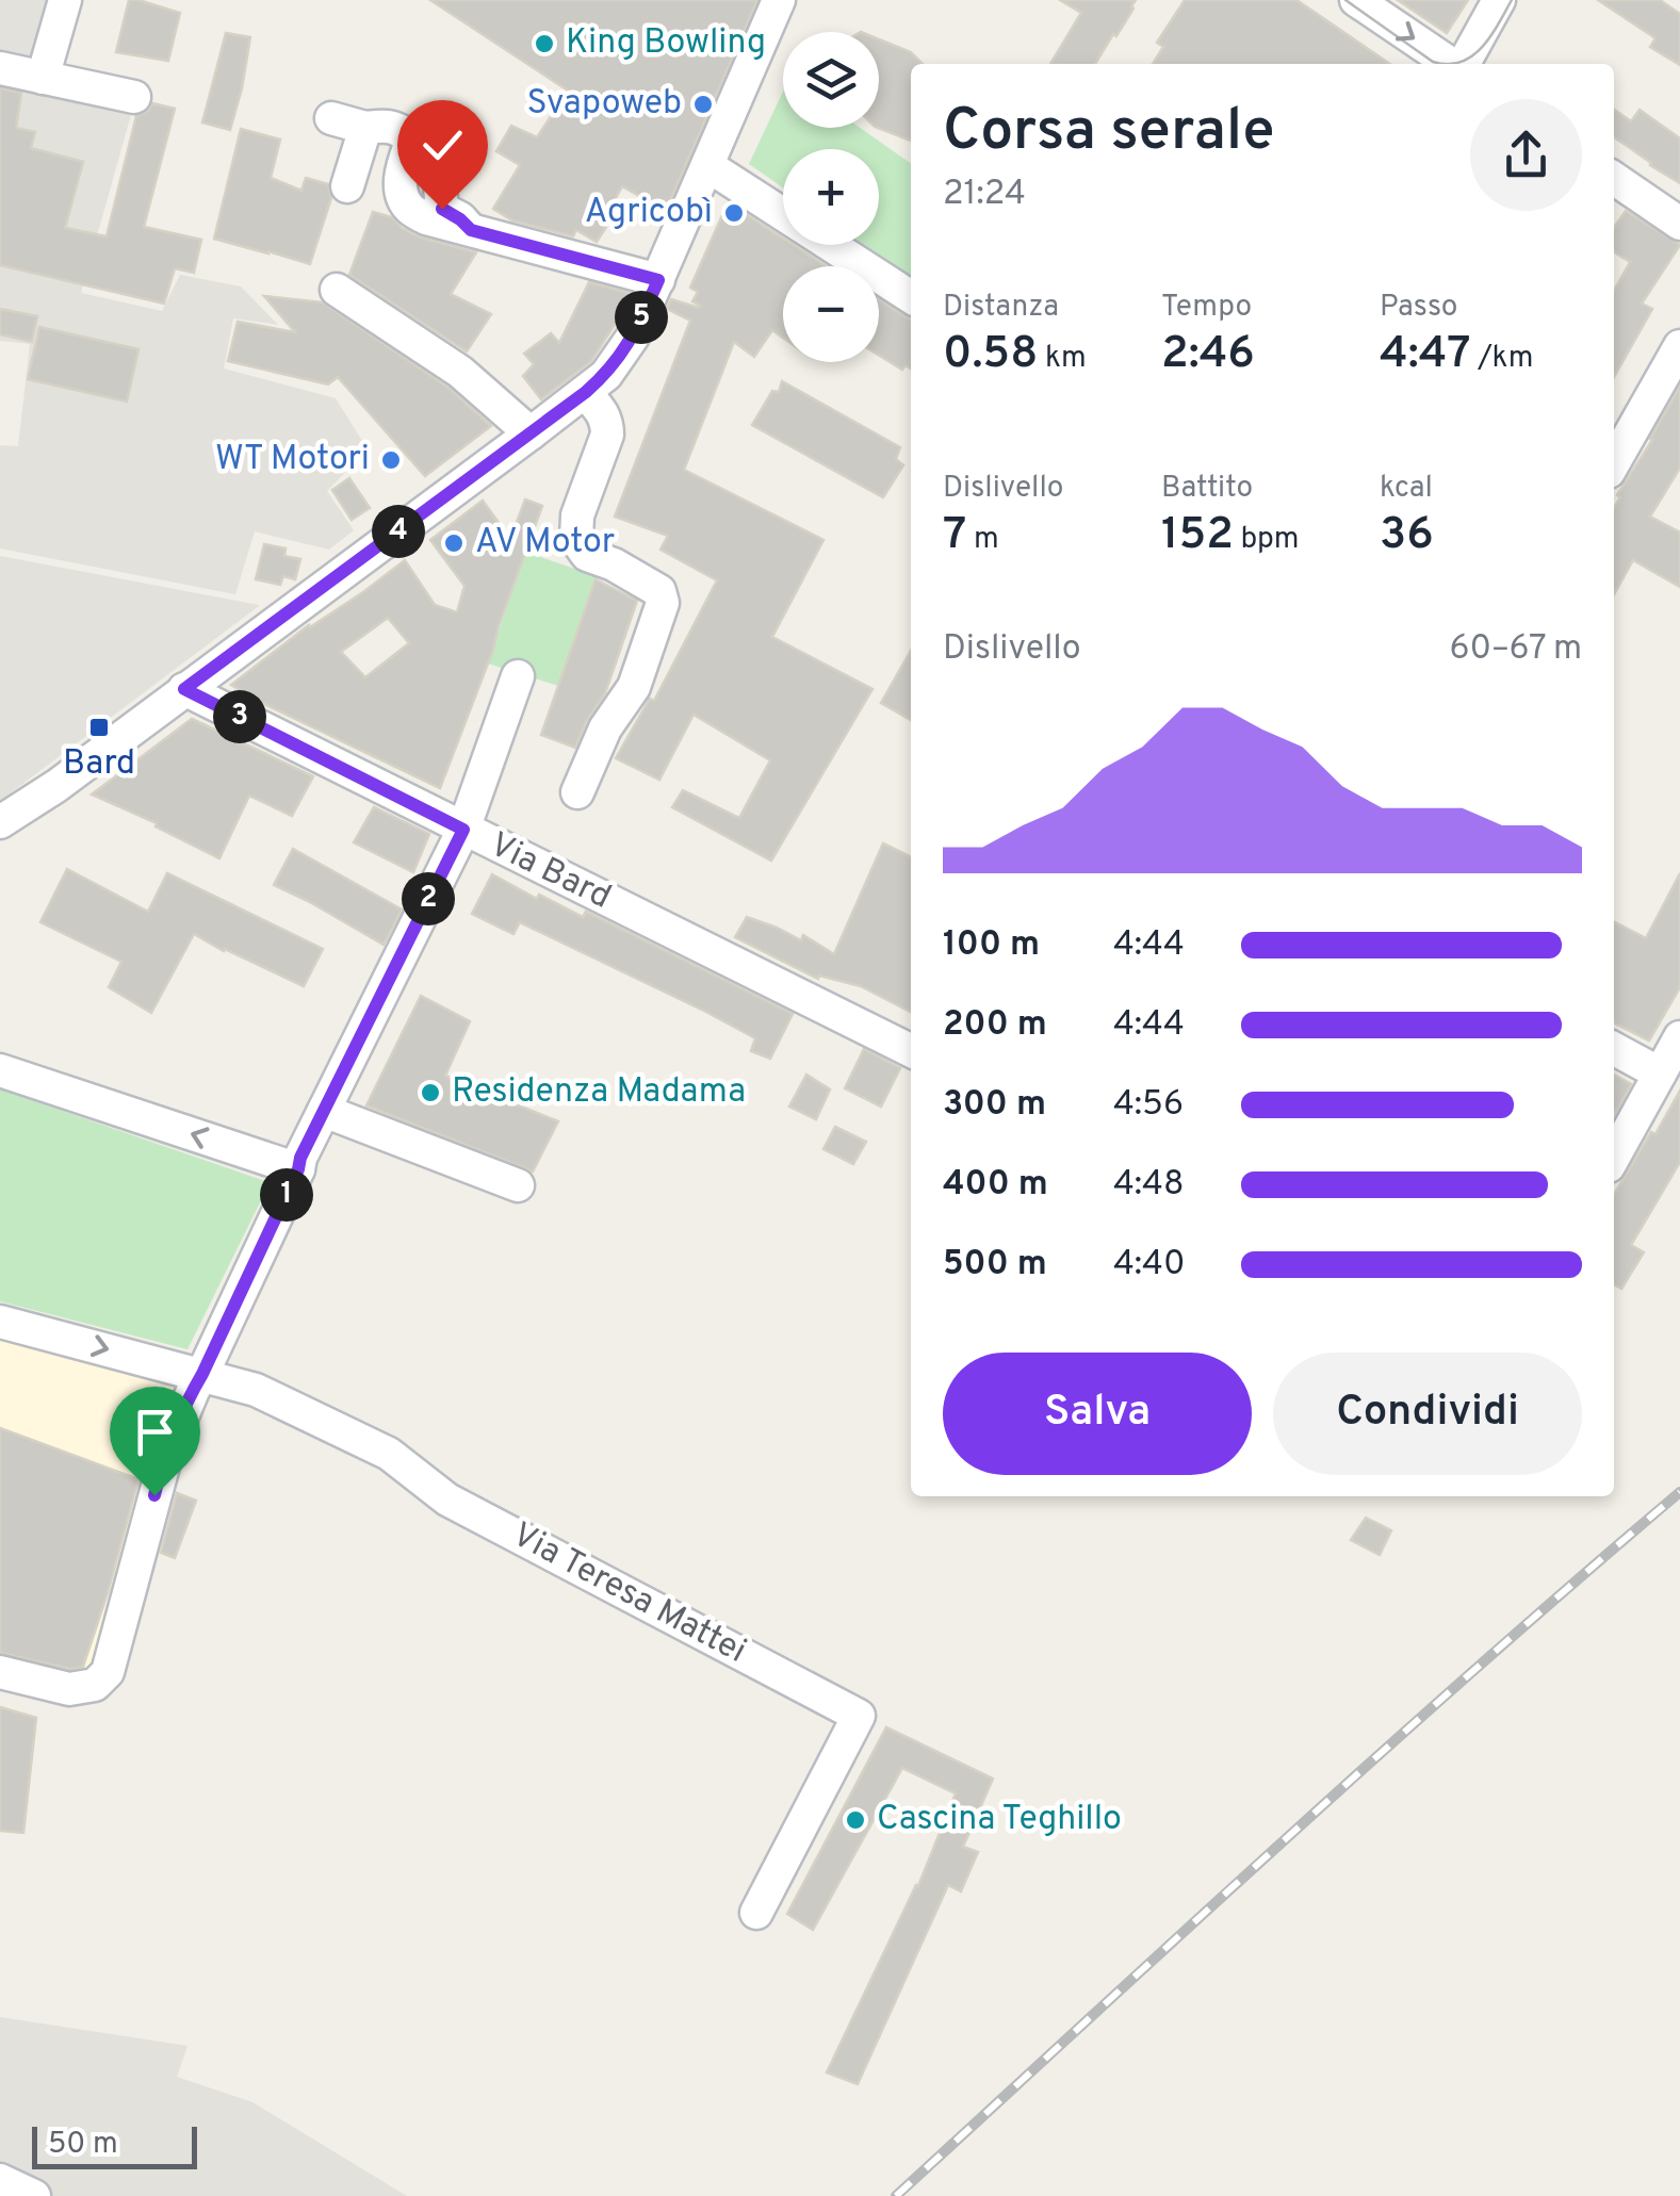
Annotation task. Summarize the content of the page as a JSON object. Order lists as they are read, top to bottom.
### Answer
{
  "streets": {
    "street": ["Via Bard", "Via Teresa Mattei"]
  },
  "places": {
    "other": [
      "King Bowling",
      "Svapoweb",
      "Agricobì",
      "WT Motori",
      "AV Motor",
      "Residenza Madama",
      "Cascina Teghillo"
    ],
    "transit": ["Bard"]
  },
  "scale_bar": "50 m",
  "page": {
    "map_buttons": ["+", "−"],
    "heading": ["Corsa serale", "21:24"],
    "stats": [
      ["Distanza", "0.58 km"],
      ["Tempo", "2:46"],
      ["Passo", "4:47 /km"],
      ["Dislivello", "7 m"],
      ["Battito", "152 bpm"],
      ["kcal", "36"]
    ],
    "pins": [
      "5",
      "4",
      "3",
      "2",
      "1"
    ],
    "chart": ["Dislivello", "60–67 m"],
    "list": [
      {
        "name": "100 m",
        "note": "4:44"
      },
      {
        "name": "200 m",
        "note": "4:44"
      },
      {
        "name": "300 m",
        "note": "4:56"
      },
      {
        "name": "400 m",
        "note": "4:48"
      },
      {
        "name": "500 m",
        "note": "4:40"
      }
    ],
    "buttons": ["Salva", "Condividi"],
    "scale": "50 m"
  }
}
